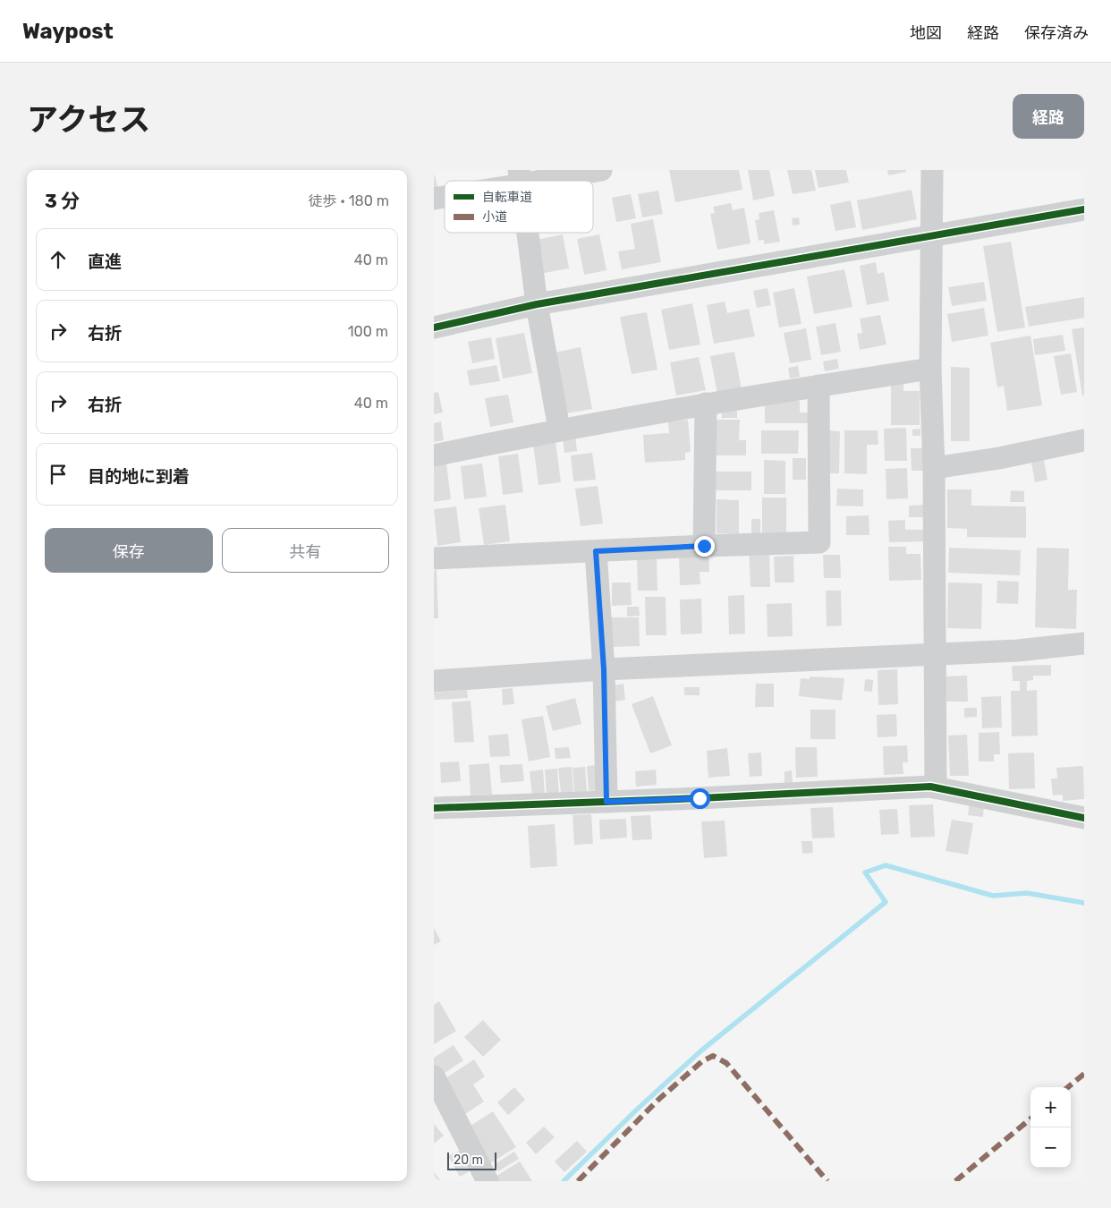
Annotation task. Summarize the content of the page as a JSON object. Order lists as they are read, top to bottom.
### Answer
{
  "legend": ["自転車道", "小道"],
  "scale_bar": "20 m",
  "page": {
    "header": "Waypost",
    "nav": ["地図", "経路", "保存済み"],
    "title": "アクセス",
    "buttons": [
      "経路",
      ["保存", "共有"]
    ],
    "heading": ["3 分", "徒歩 · 180 m"],
    "list": [
      ["直進", "40 m"],
      ["右折", "100 m"],
      ["右折", "40 m"],
      "目的地に到着"
    ],
    "map_buttons": ["+", "−"],
    "scale": "20 m"
  }
}
